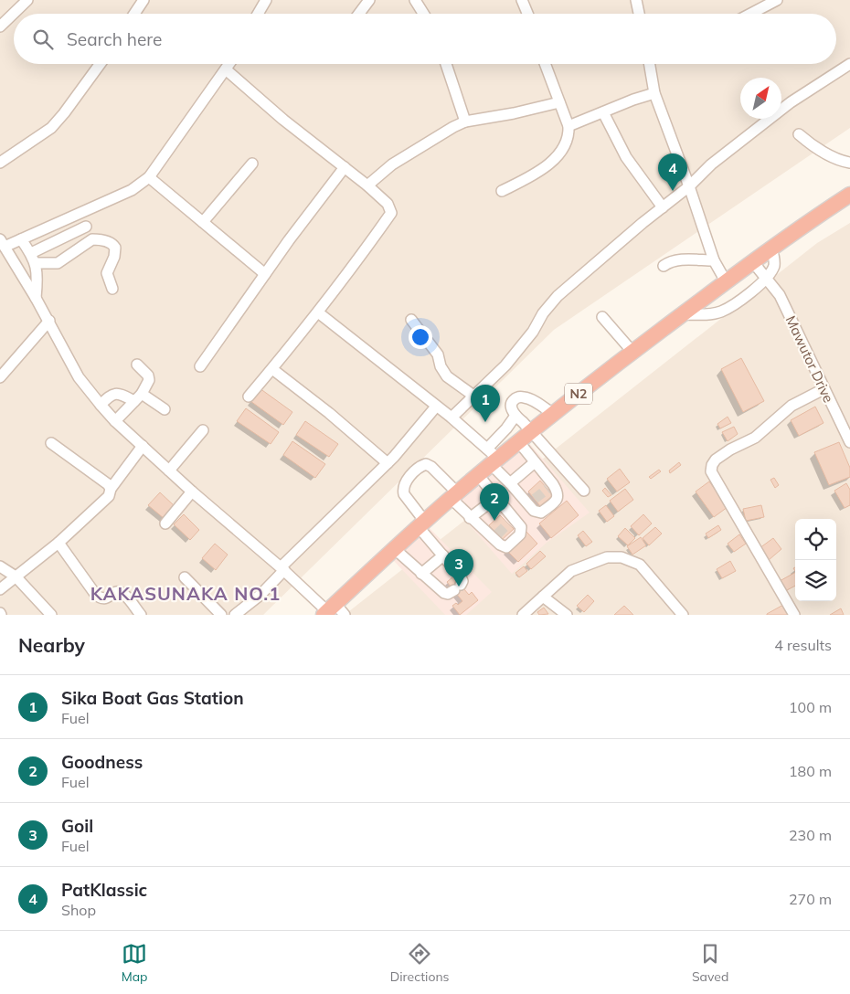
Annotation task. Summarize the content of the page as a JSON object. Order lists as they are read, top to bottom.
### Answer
{
  "streets": {
    "highway": ["N2"],
    "street": ["Mawutor Drive"]
  },
  "crossings": [
    ["Mawutor Drive", "N2"]
  ],
  "districts": ["KAKASUNAKA NO.1"],
  "north": "top right",
  "page": {
    "search": "Search here",
    "pins": [
      "4",
      "1",
      "2",
      "3"
    ],
    "heading": ["Nearby", "4 results"],
    "list": [
      {
        "mark": "1",
        "name": "Sika Boat Gas Station",
        "note": "Fuel",
        "value": "100 m"
      },
      {
        "mark": "2",
        "name": "Goodness",
        "note": "Fuel",
        "value": "180 m"
      },
      {
        "mark": "3",
        "name": "Goil",
        "note": "Fuel",
        "value": "230 m"
      },
      {
        "mark": "4",
        "name": "PatKlassic",
        "note": "Shop",
        "value": "270 m"
      }
    ],
    "nav": ["Map", "Directions", "Saved"]
  }
}
